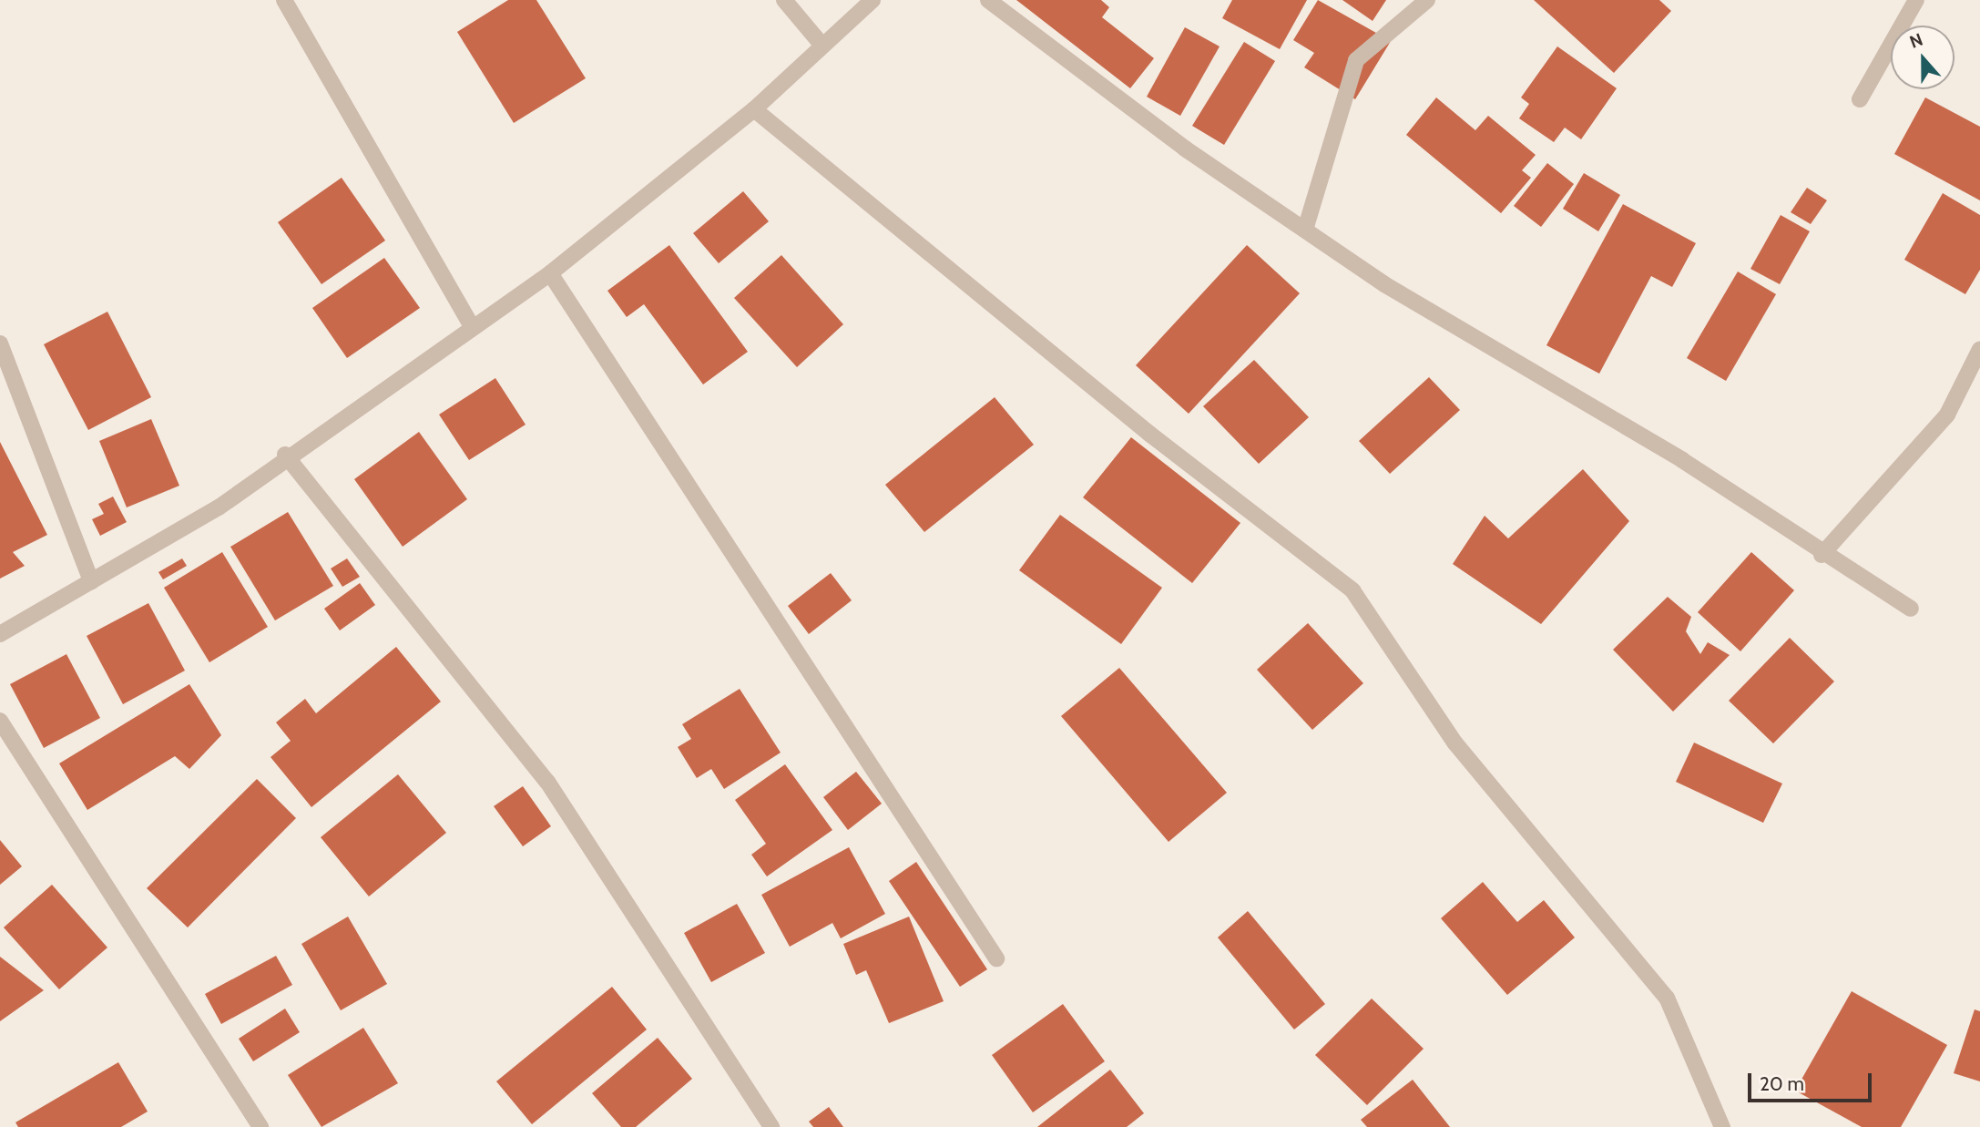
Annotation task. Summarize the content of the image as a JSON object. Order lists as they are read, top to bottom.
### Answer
{
  "scale_bar": "20 m",
  "north": "top"
}
